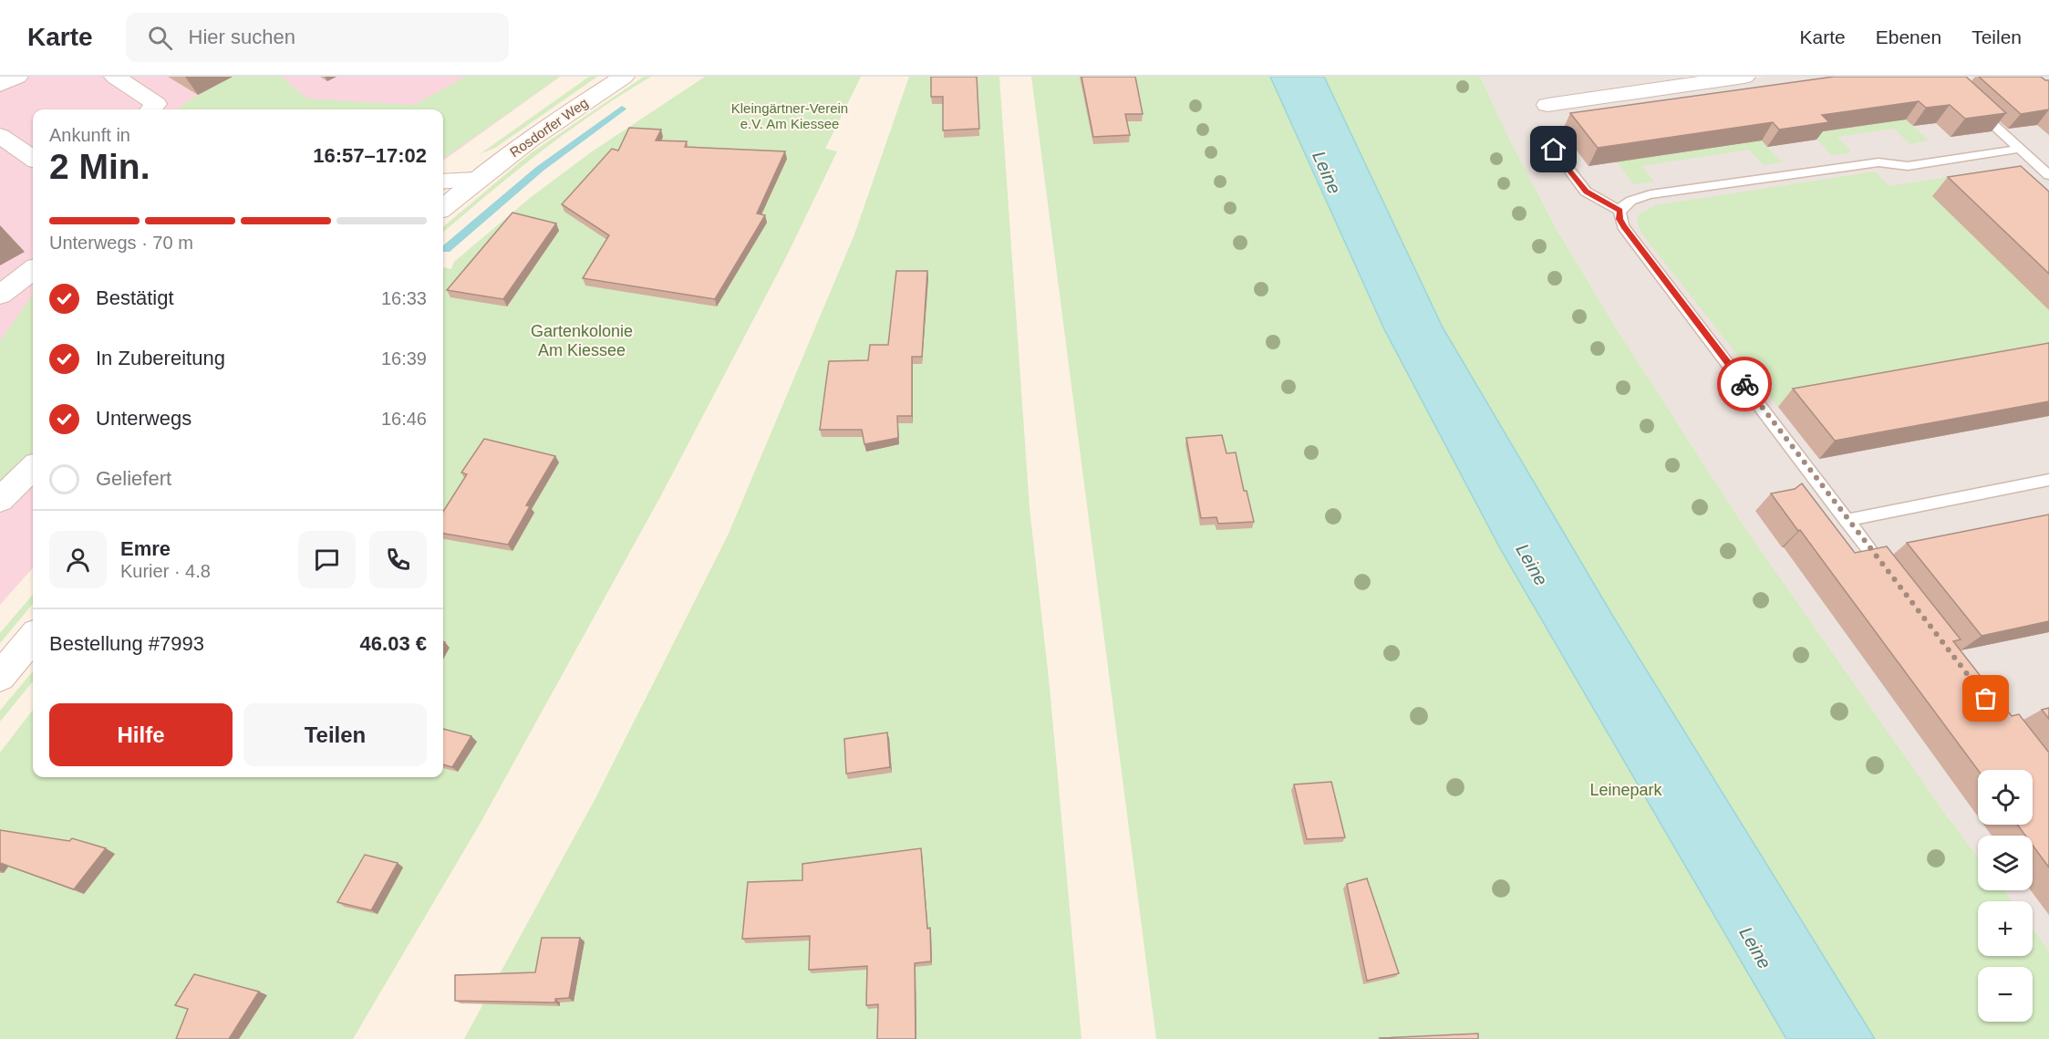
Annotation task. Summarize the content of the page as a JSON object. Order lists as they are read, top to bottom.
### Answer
{
  "streets": {
    "street": ["Rosdorfer Weg"]
  },
  "water": ["Leine"],
  "parks": ["Kleingärtner-Verein e.V. Am Kiessee", "Gartenkolonie Am Kiessee", "Leinepark"],
  "page": {
    "header": "Karte",
    "search": "Hier suchen",
    "nav": ["Karte", "Ebenen", "Teilen"],
    "heading": ["2 Min.", "Ankunft in", "16:57–17:02"],
    "panel": [
      "Emre",
      "Kurier · 4.8",
      "Bestellung #7993",
      "46.03 €"
    ],
    "bar": "Unterwegs · 70 m",
    "list": [
      ["Bestätigt", "16:33"],
      ["In Zubereitung", "16:39"],
      ["Unterwegs", "16:46"],
      "Geliefert"
    ],
    "buttons": ["Hilfe", "Teilen"],
    "map_buttons": ["+", "−"]
  }
}
